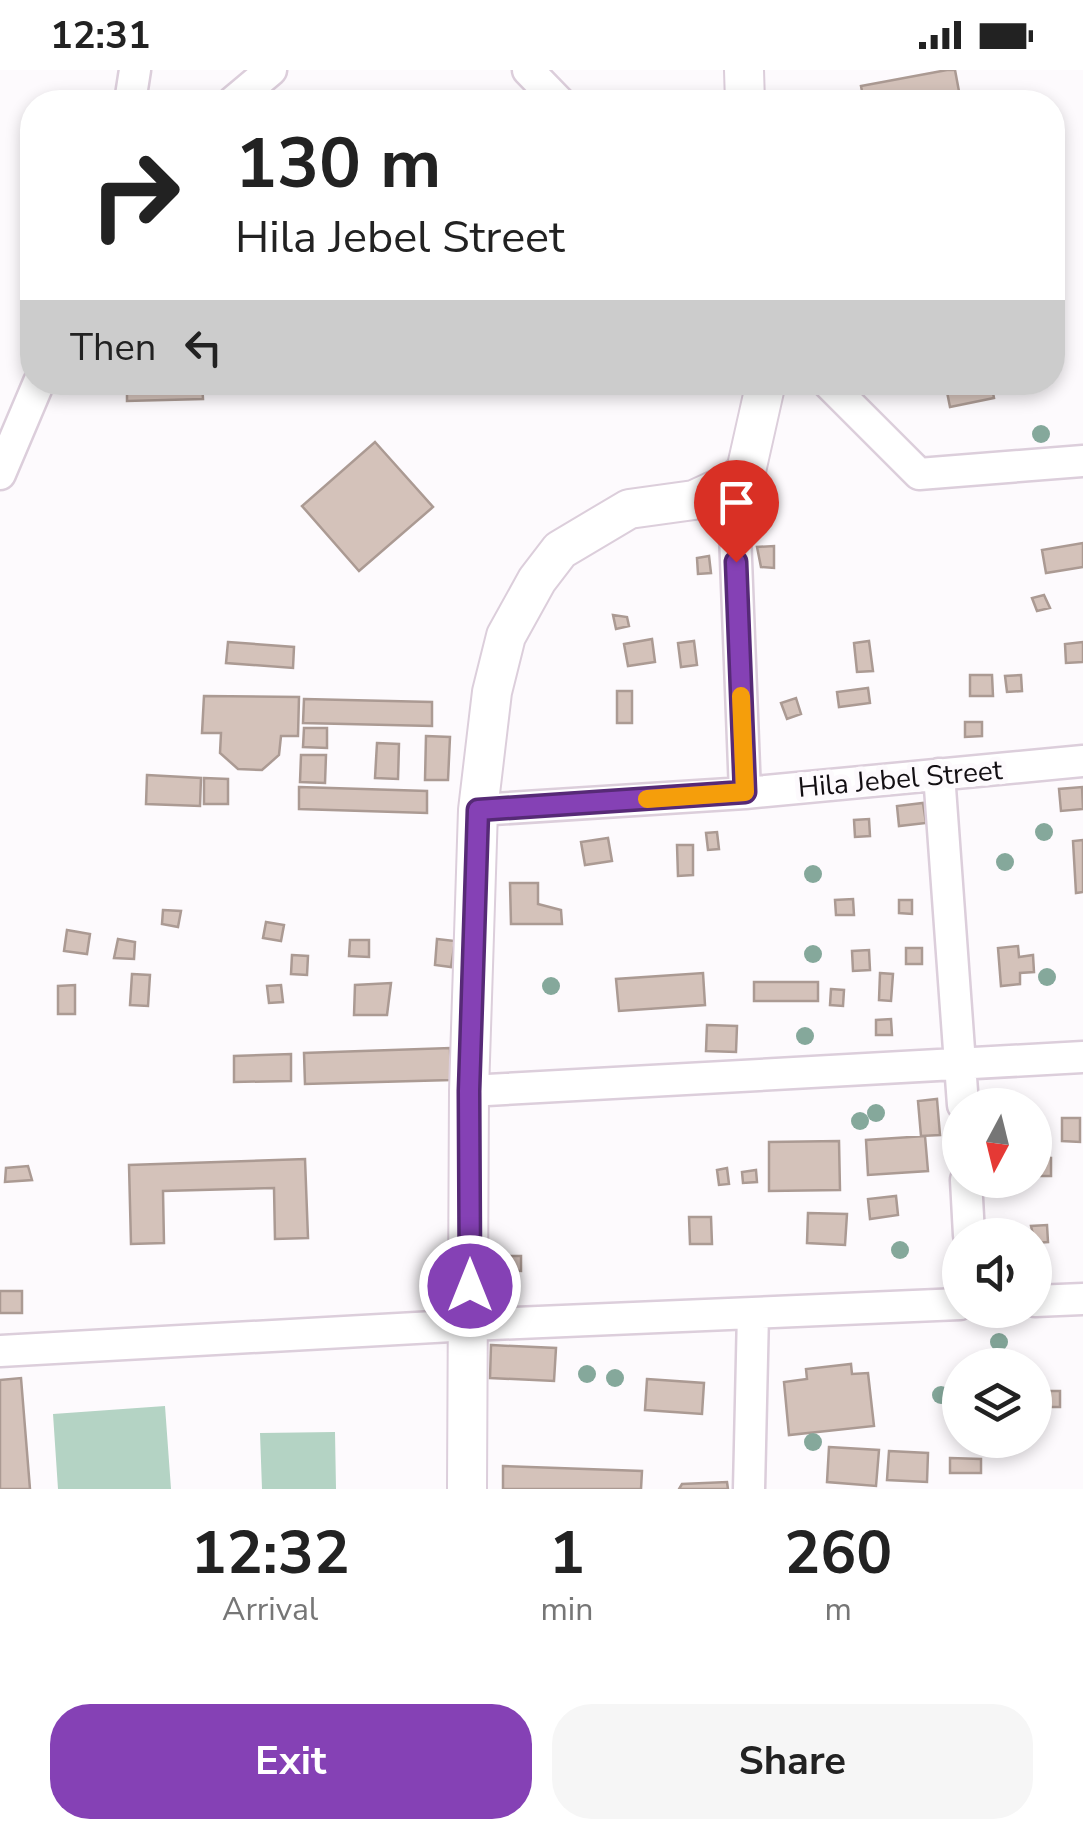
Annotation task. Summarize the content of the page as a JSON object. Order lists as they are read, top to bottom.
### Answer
{
  "streets": {
    "street": ["Hila Jebel Street"]
  },
  "north": "bottom",
  "page": {
    "status": "12:31",
    "turn": ["130 m", "Hila Jebel Street"],
    "then": "Then",
    "eta": [
      "12:32",
      "Arrival",
      "1",
      "min",
      "260",
      "m"
    ],
    "buttons": ["Exit", "Share"]
  }
}
